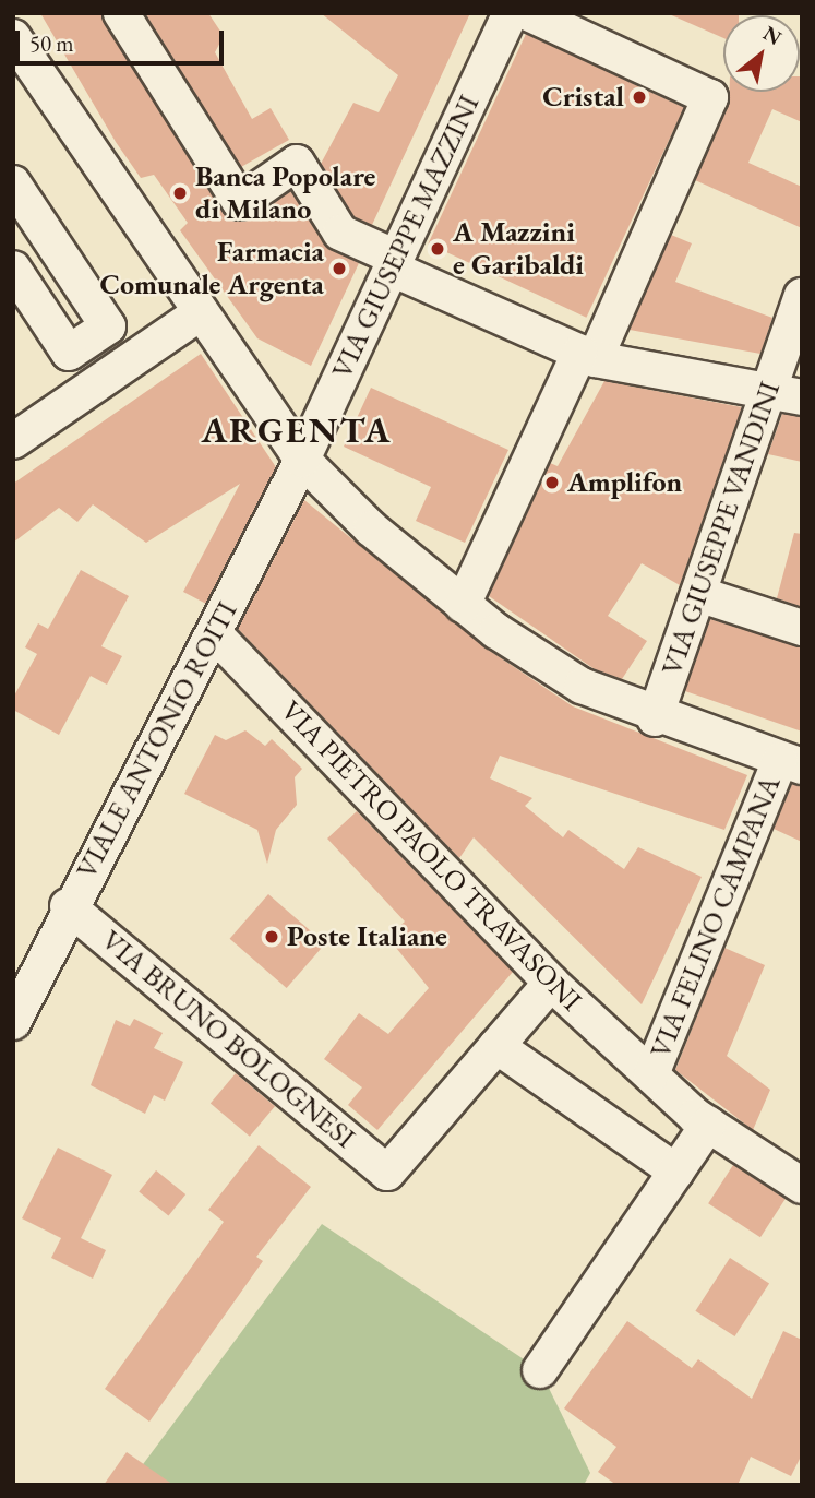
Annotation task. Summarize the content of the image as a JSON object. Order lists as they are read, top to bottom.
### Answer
{
  "streets": {
    "street": [
      "VIA GIUSEPPE MAZZINI",
      "VIA GIUSEPPE VANDINI",
      "VIALE ANTONIO ROITI",
      "VIA PIETRO PAOLO TRAVASONI",
      "VIA FELINO CAMPANA",
      "VIA BRUNO BOLOGNESI"
    ]
  },
  "crossings": [
    ["VIA GIUSEPPE MAZZINI", "VIALE ANTONIO ROITI"],
    ["VIALE ANTONIO ROITI", "VIA PIETRO PAOLO TRAVASONI"],
    ["VIALE ANTONIO ROITI", "VIA BRUNO BOLOGNESI"],
    ["VIA PIETRO PAOLO TRAVASONI", "VIA FELINO CAMPANA"]
  ],
  "districts": ["ARGENTA"],
  "places": [
    "Cristal",
    "Banca Popolare di Milano",
    "A Mazzini e Garibaldi",
    "Farmacia Comunale Argenta",
    "Amplifon",
    "Poste Italiane"
  ],
  "scale_bar": "50 m",
  "north": "top right"
}
